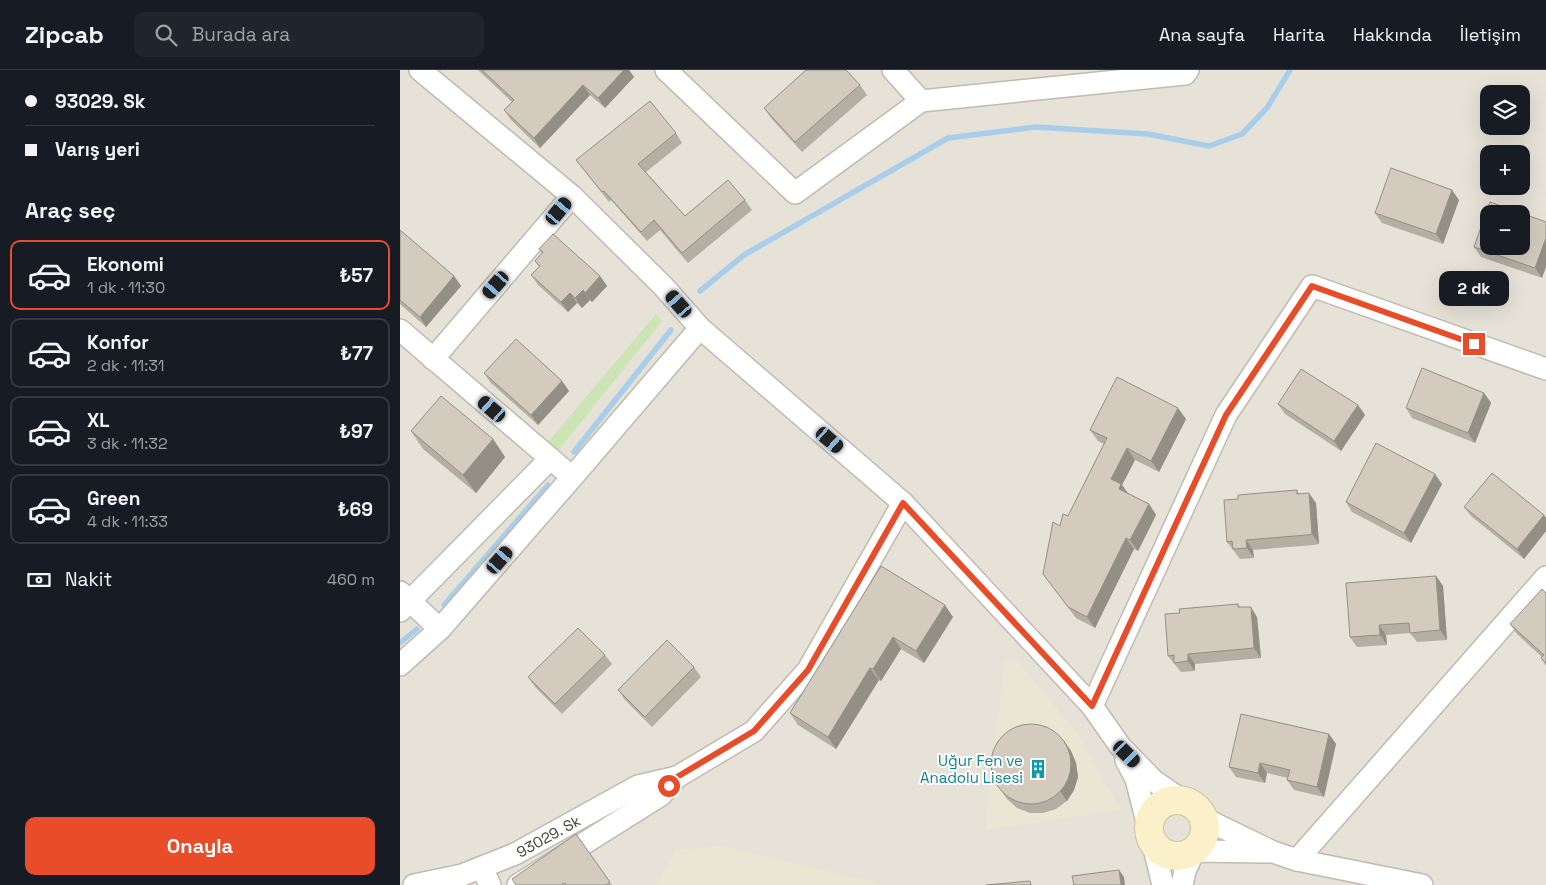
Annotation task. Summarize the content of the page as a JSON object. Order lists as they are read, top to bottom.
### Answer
{
  "streets": {
    "street": ["93029. Sk"]
  },
  "places": {
    "building": ["Uğur Fen ve Anadolu Lisesi"]
  },
  "page": {
    "header": "Zipcab",
    "search": "Burada ara",
    "nav": [
      "Ana sayfa",
      "Harita",
      "Hakkında",
      "İletişim"
    ],
    "banner": ["93029. Sk", "Varış yeri"],
    "map_buttons": ["+", "−"],
    "heading": "Araç seç",
    "list": [
      {
        "name": "Ekonomi",
        "note": "1 dk · 11:30",
        "value": "₺57"
      },
      {
        "name": "Konfor",
        "note": "2 dk · 11:31",
        "value": "₺77"
      },
      {
        "name": "XL",
        "note": "3 dk · 11:32",
        "value": "₺97"
      },
      {
        "name": "Green",
        "note": "4 dk · 11:33",
        "value": "₺69"
      }
    ],
    "bubble": "2 dk",
    "pay": ["Nakit", "460 m"],
    "buttons": "Onayla"
  }
}
